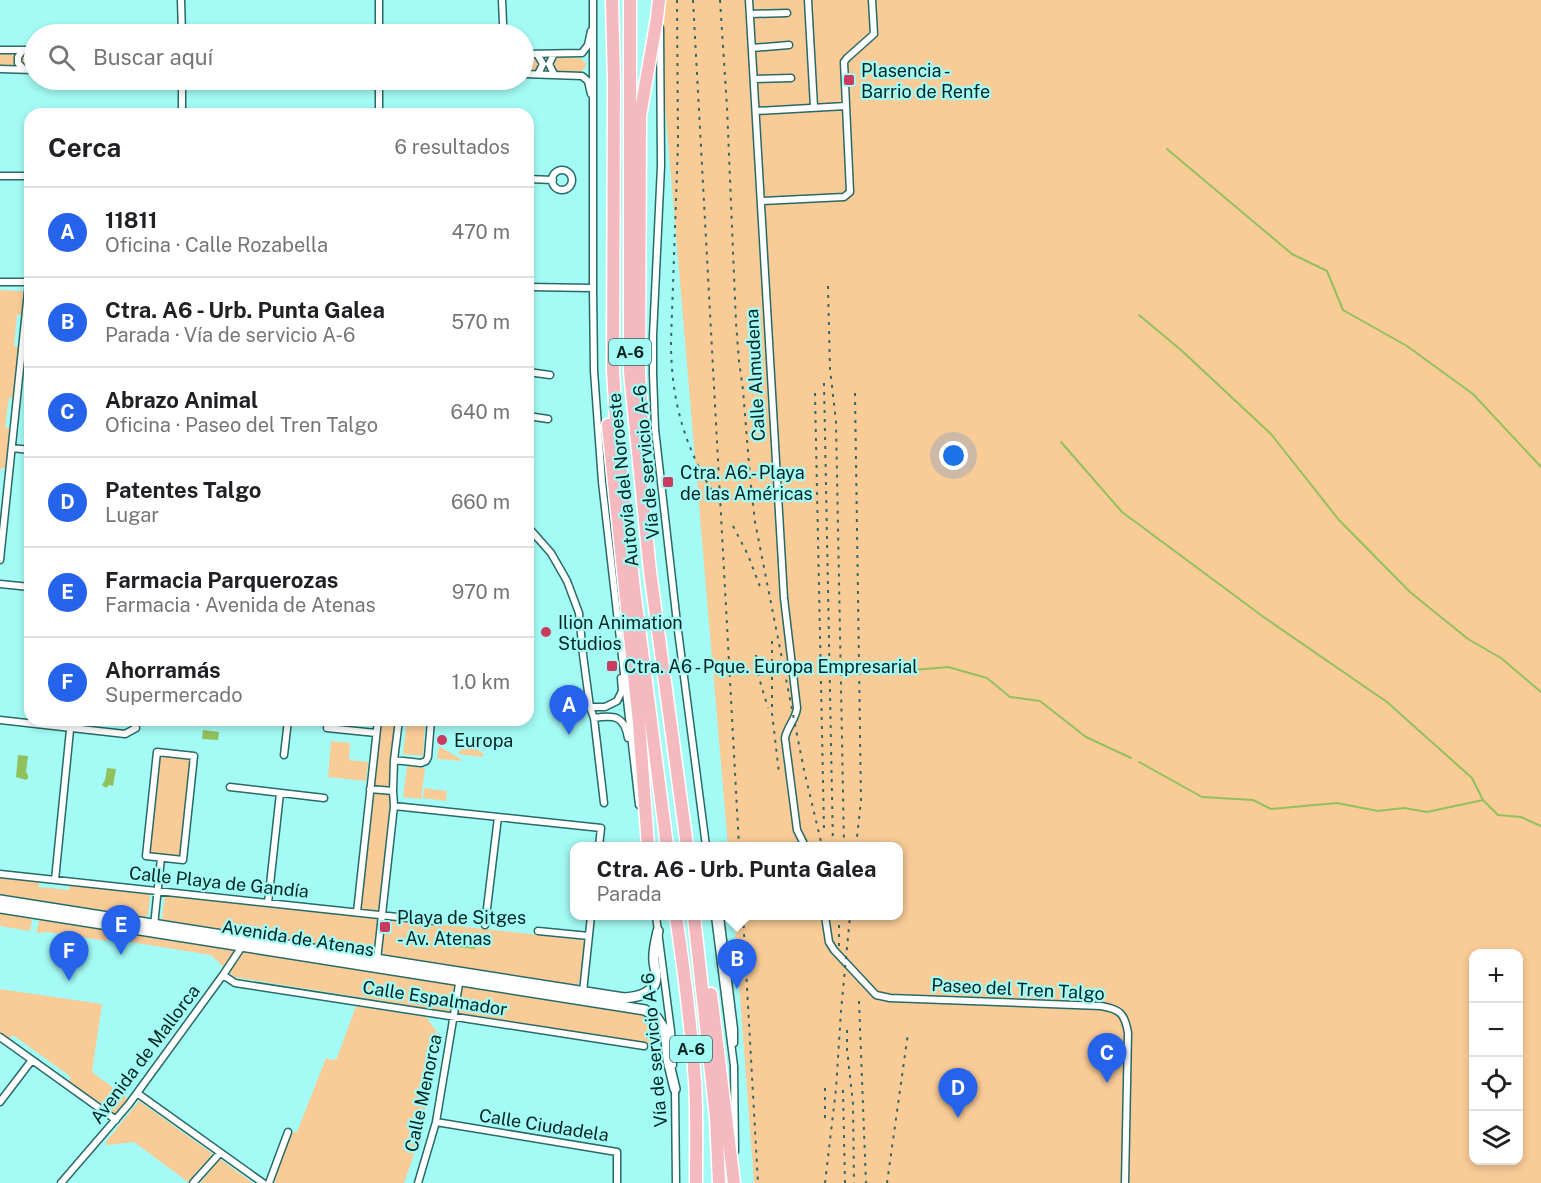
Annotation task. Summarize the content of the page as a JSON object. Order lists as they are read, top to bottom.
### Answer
{
  "streets": {
    "highway": ["A-6", "Autovía del Noroeste"],
    "main road": ["Avenida de Atenas"],
    "street": [
      "Calle Almudena",
      "Vía de servicio A-6",
      "Calle Playa de Gandía",
      "Paseo del Tren Talgo",
      "Calle Espalmador",
      "Avenida de Mallorca",
      "Calle Menorca",
      "Calle Ciudadela"
    ]
  },
  "crossings": [
    ["Vía de servicio A-6", "Avenida de Atenas"],
    ["Avenida de Atenas", "Avenida de Mallorca"],
    ["Avenida de Atenas", "Calle Menorca"],
    ["Calle Espalmador", "Avenida de Mallorca"],
    ["Calle Espalmador", "Calle Menorca"],
    ["Calle Menorca", "Calle Ciudadela"]
  ],
  "places": {
    "transit": [
      "Plasencia - Barrio de Renfe",
      "Ctra. A6 - Playa de las Américas",
      "Ctra. A6 - Pque. Europa Empresarial",
      "Playa de Sitges - Av. Atenas"
    ],
    "other": ["Ilion Animation Studios", "Europa"]
  },
  "page": {
    "search": "Buscar aquí",
    "heading": ["Cerca", "6 resultados"],
    "list": [
      {
        "mark": "A",
        "name": "11811",
        "note": "Oficina · Calle Rozabella",
        "value": "470 m"
      },
      {
        "mark": "B",
        "name": "Ctra. A6 - Urb. Punta Galea",
        "note": "Parada · Vía de servicio A-6",
        "value": "570 m"
      },
      {
        "mark": "C",
        "name": "Abrazo Animal",
        "note": "Oficina · Paseo del Tren Talgo",
        "value": "640 m"
      },
      {
        "mark": "D",
        "name": "Patentes Talgo",
        "note": "Lugar",
        "value": "660 m"
      },
      {
        "mark": "E",
        "name": "Farmacia Parquerozas",
        "note": "Farmacia · Avenida de Atenas",
        "value": "970 m"
      },
      {
        "mark": "F",
        "name": "Ahorramás",
        "note": "Supermercado",
        "value": "1.0 km"
      }
    ],
    "pins": [
      "A",
      "E",
      "F",
      "B",
      "C",
      "D"
    ],
    "popup": ["Ctra. A6 - Urb. Punta Galea", "Parada"],
    "map_buttons": ["+", "−"]
  }
}
